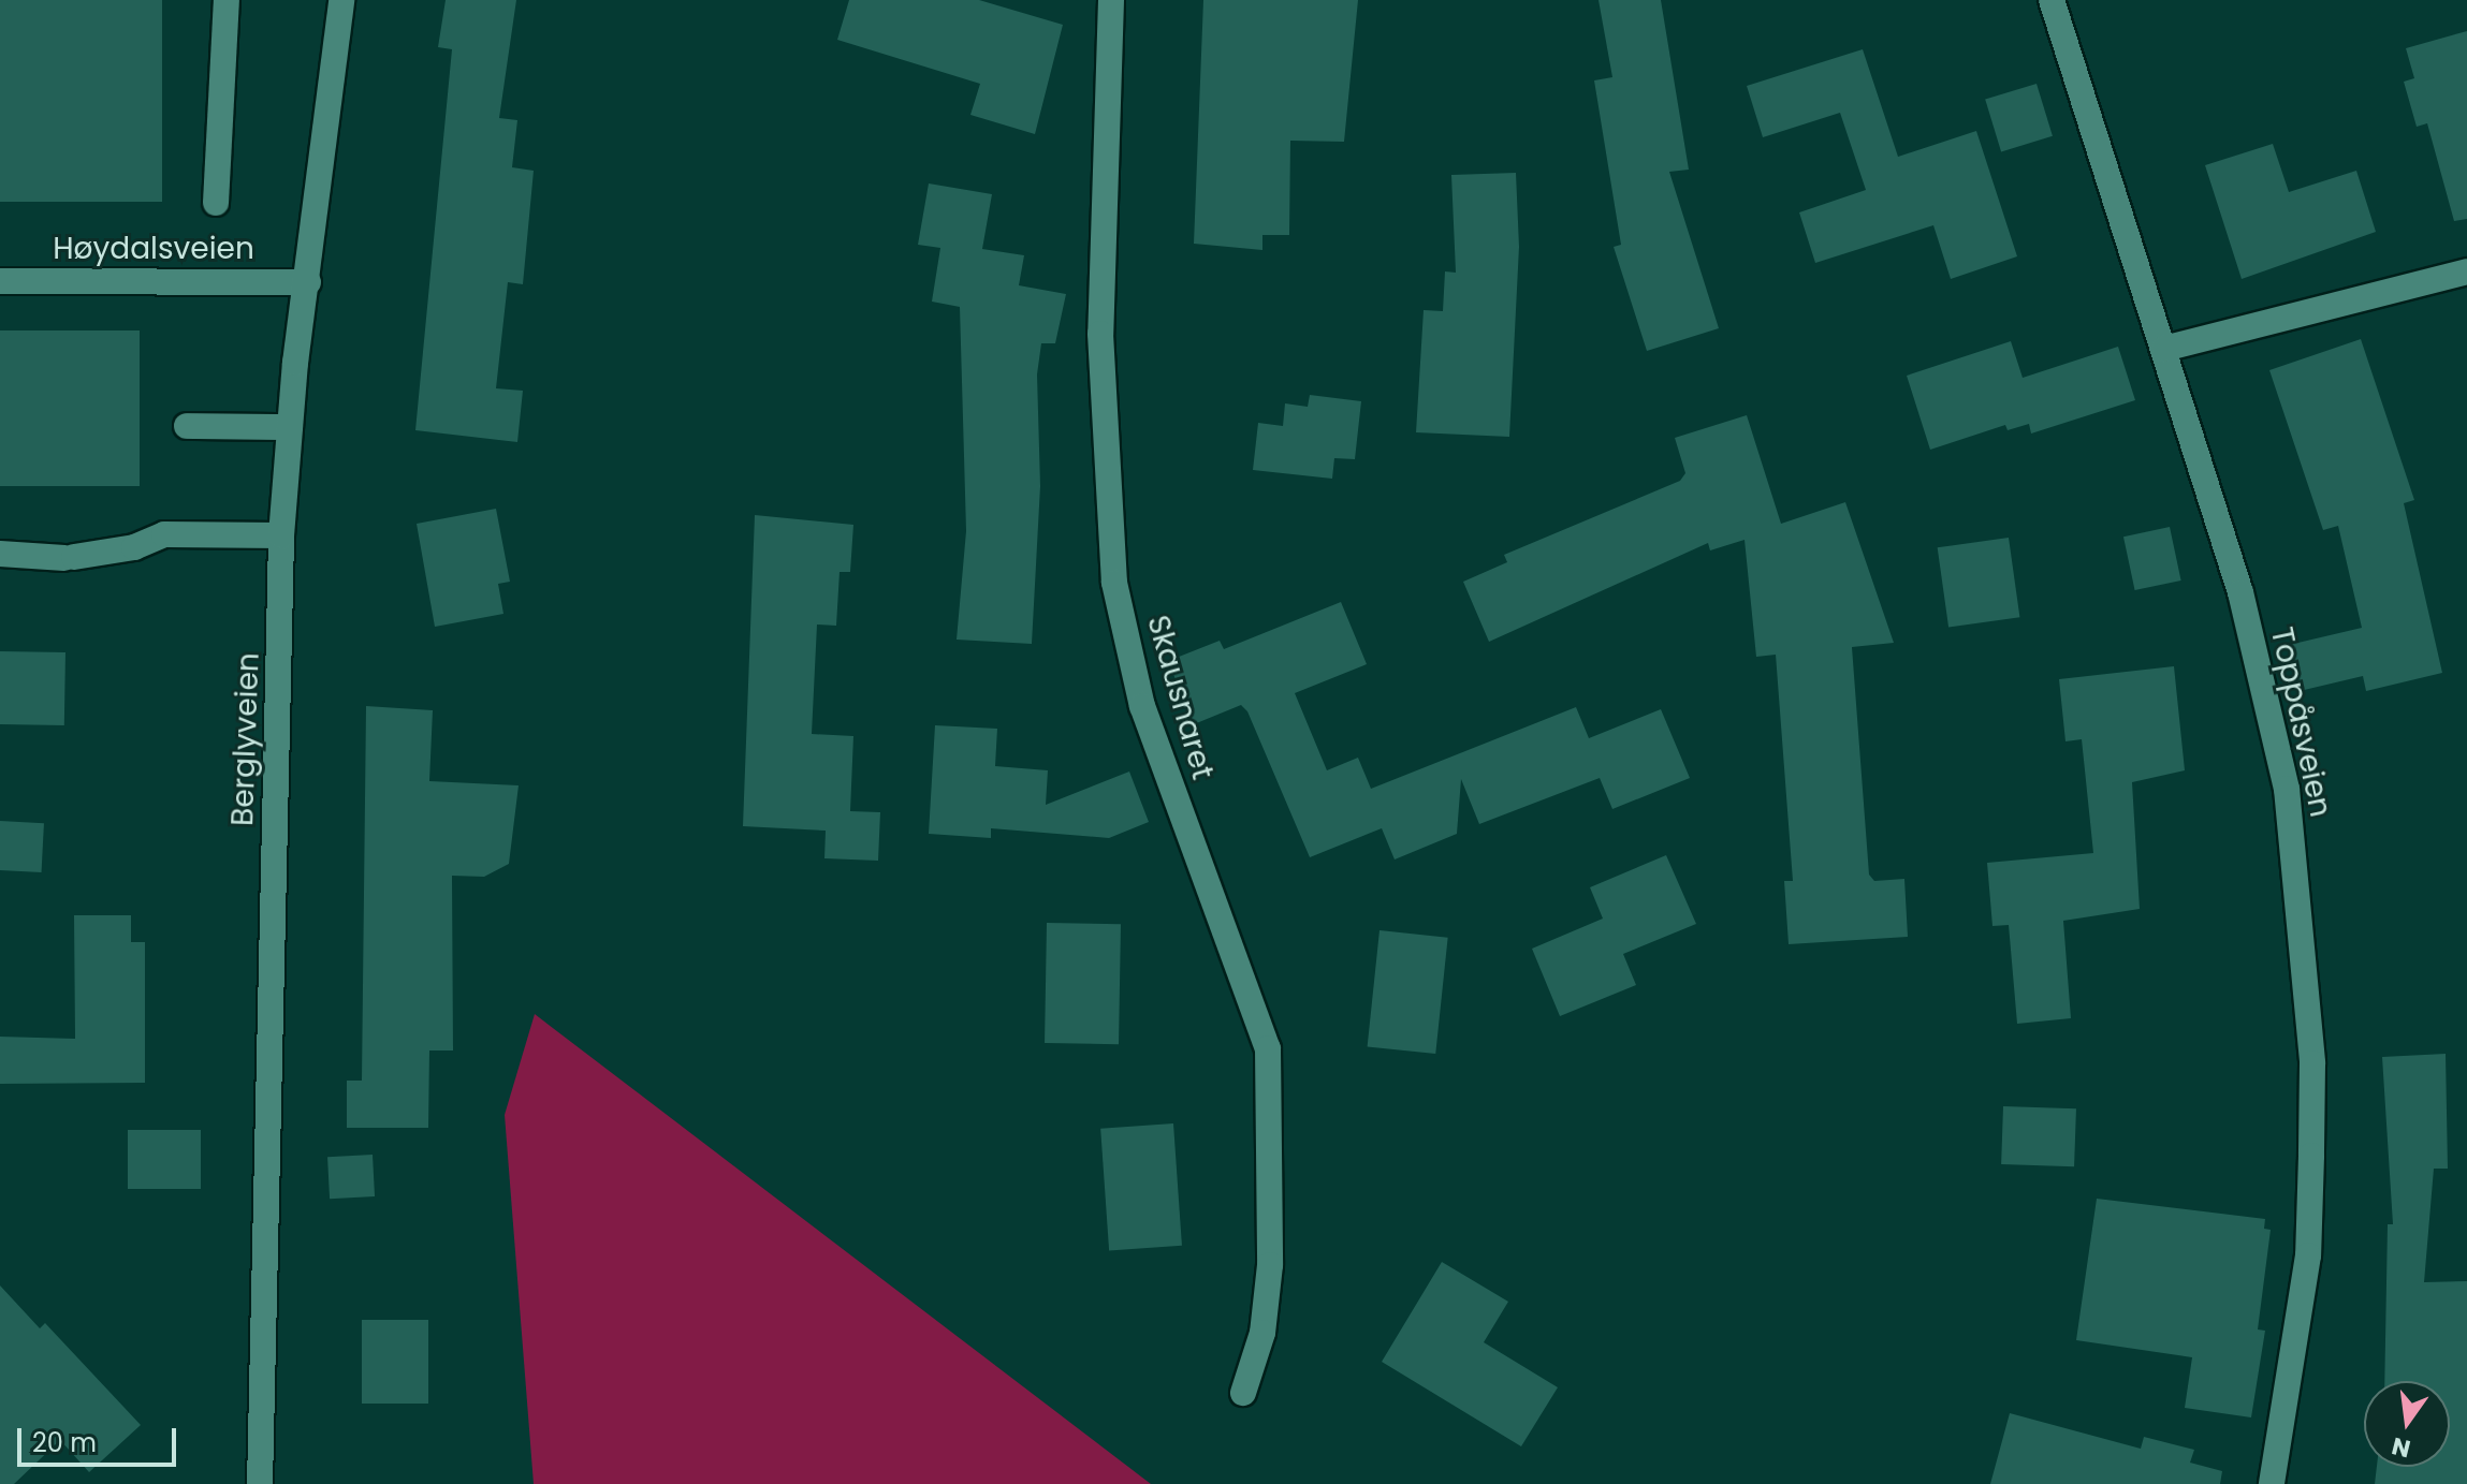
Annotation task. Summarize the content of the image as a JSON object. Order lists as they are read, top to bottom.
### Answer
{
  "streets": {
    "street": [
      "Høydalsveien",
      "Skausnaret",
      "Toppåsveien",
      "Berglyveien"
    ]
  },
  "crossings": [
    ["Høydalsveien", "Berglyveien"]
  ],
  "scale_bar": "20 m",
  "north": "bottom"
}
